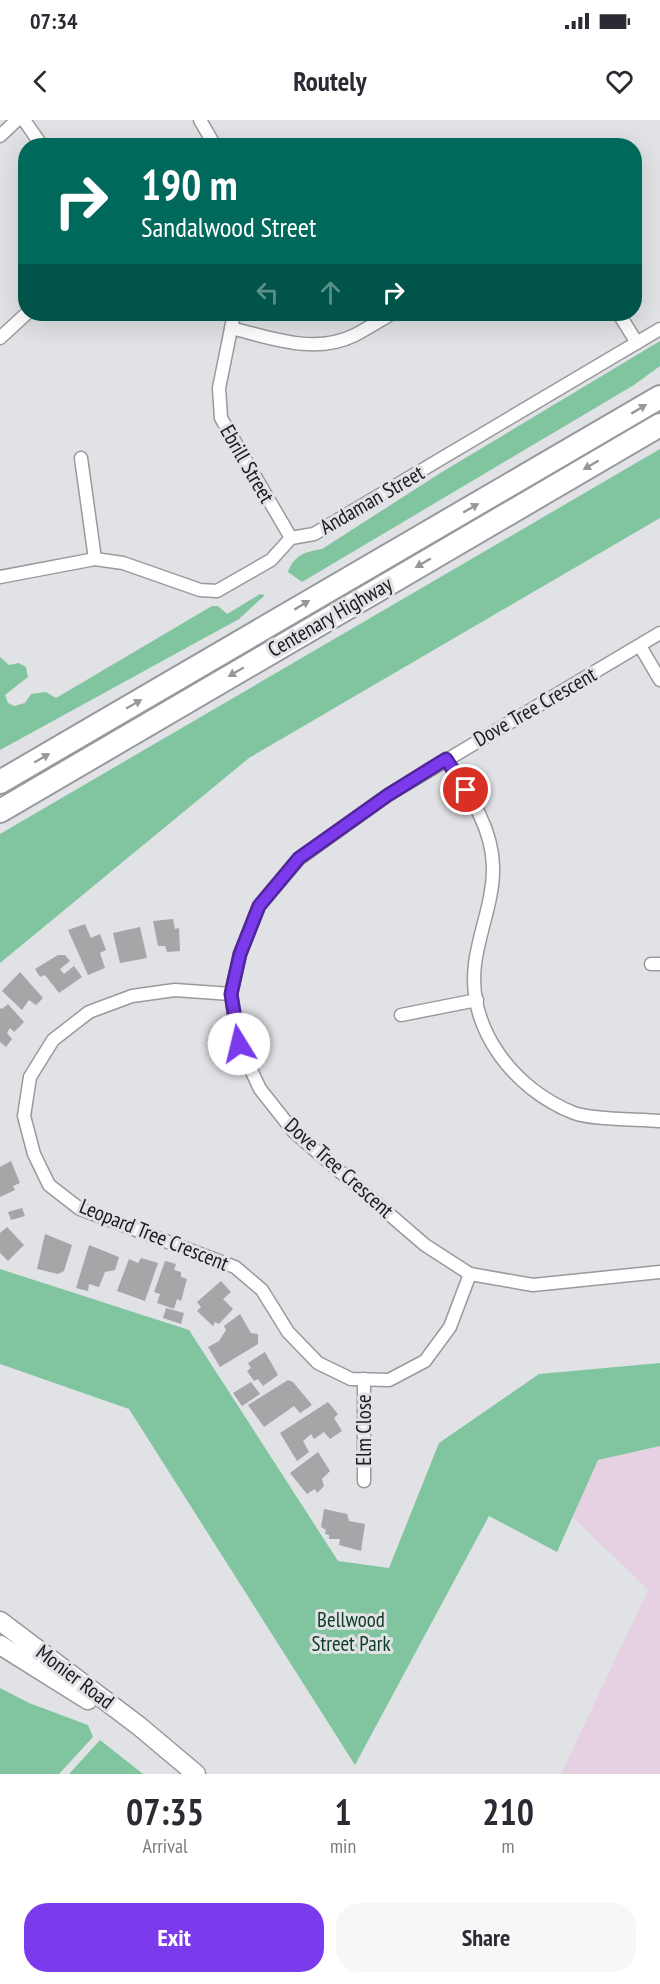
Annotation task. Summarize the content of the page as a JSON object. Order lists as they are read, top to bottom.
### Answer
{
  "streets": {
    "highway": ["Centenary Highway"],
    "main road": ["Monier Road"],
    "street": [
      "Ebrill Street",
      "Andaman Street",
      "Dove Tree Crescent",
      "Leopard Tree Crescent",
      "Elm Close"
    ]
  },
  "crossings": [
    ["Ebrill Street", "Andaman Street"],
    ["Dove Tree Crescent", "Leopard Tree Crescent"],
    ["Leopard Tree Crescent", "Elm Close"]
  ],
  "parks": ["Bellwood Street Park"],
  "page": {
    "status": "07:34",
    "header": "Routely",
    "turn": ["190 m", "Sandalwood Street"],
    "eta": [
      "07:35",
      "Arrival",
      "1",
      "min",
      "210",
      "m"
    ],
    "buttons": ["Exit", "Share"]
  }
}
